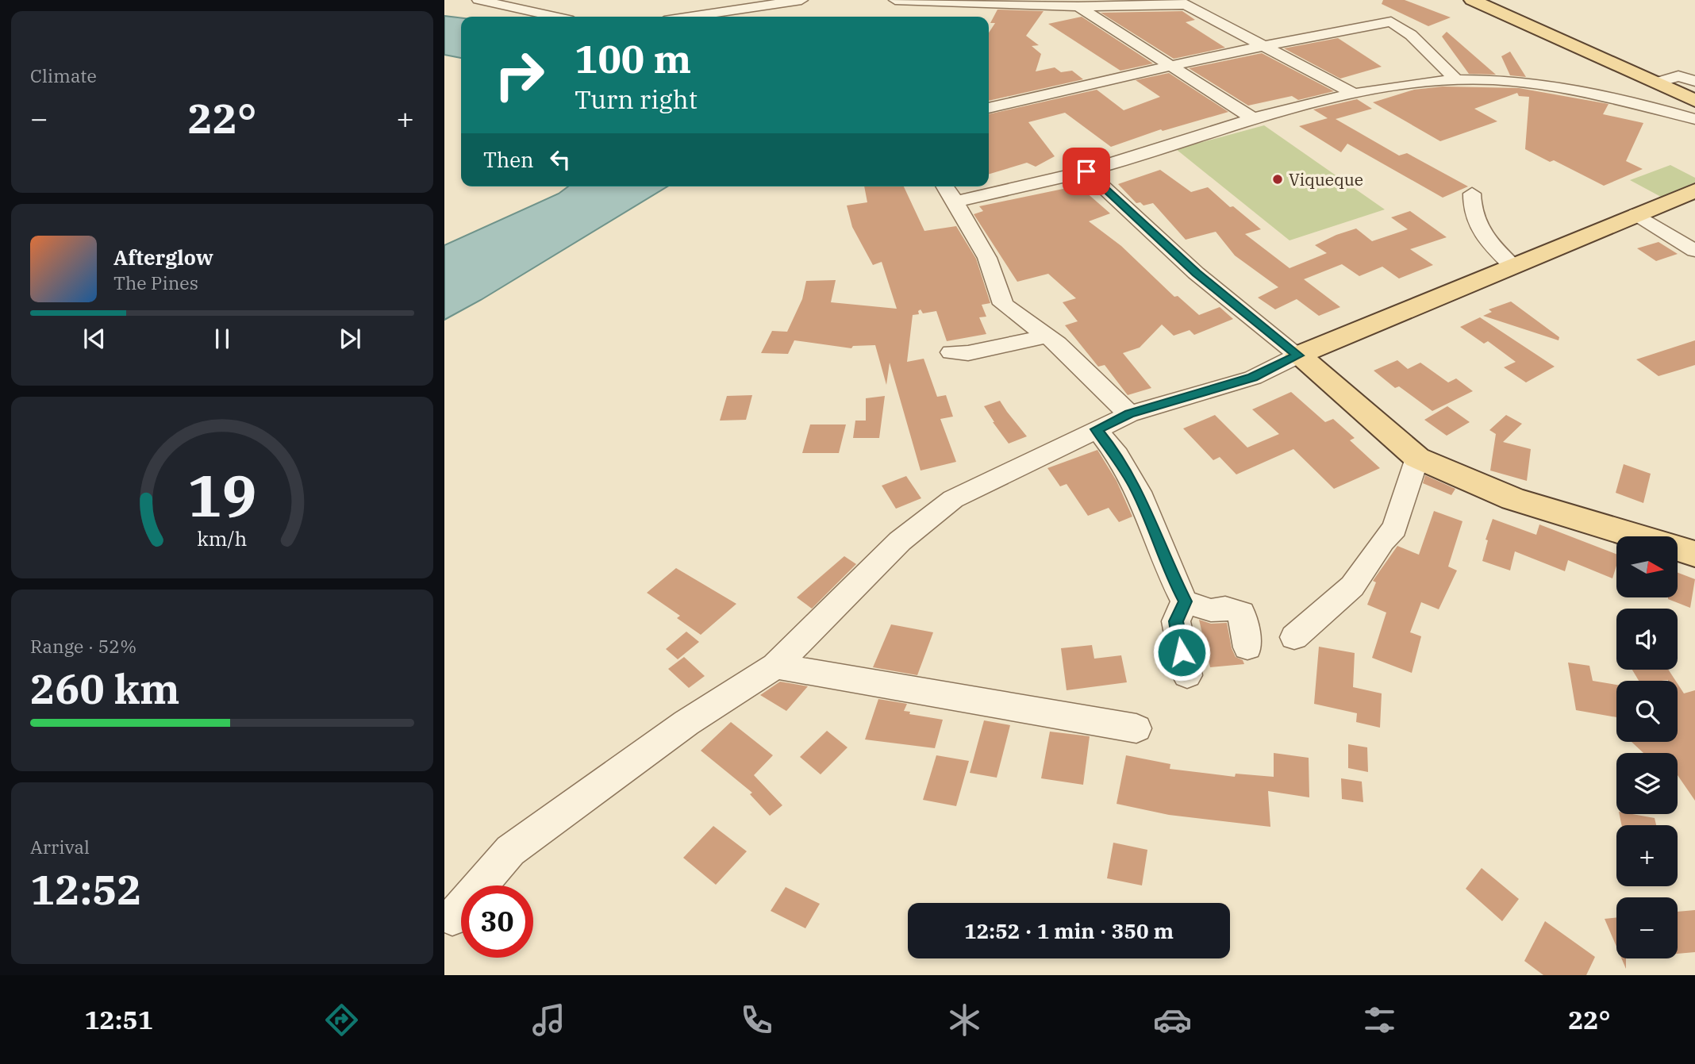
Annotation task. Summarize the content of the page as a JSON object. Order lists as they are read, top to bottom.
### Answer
{
  "places": ["Viqueque"],
  "north": "right",
  "page": {
    "tile": [
      "Climate",
      ["Range · 52%", "260 km"],
      ["Arrival", "12:52"]
    ],
    "turn": ["100 m", "Turn right"],
    "heat": ["−", "22°", "+"],
    "then": "Then",
    "song": ["Afterglow", "The Pines"],
    "map_buttons": ["+", "−"],
    "limit": "30",
    "trip": "12:52 · 1 min · 350 m",
    "tabs": ["12:51", "22°"],
    "gauge": ["19", "km/h"]
  }
}
